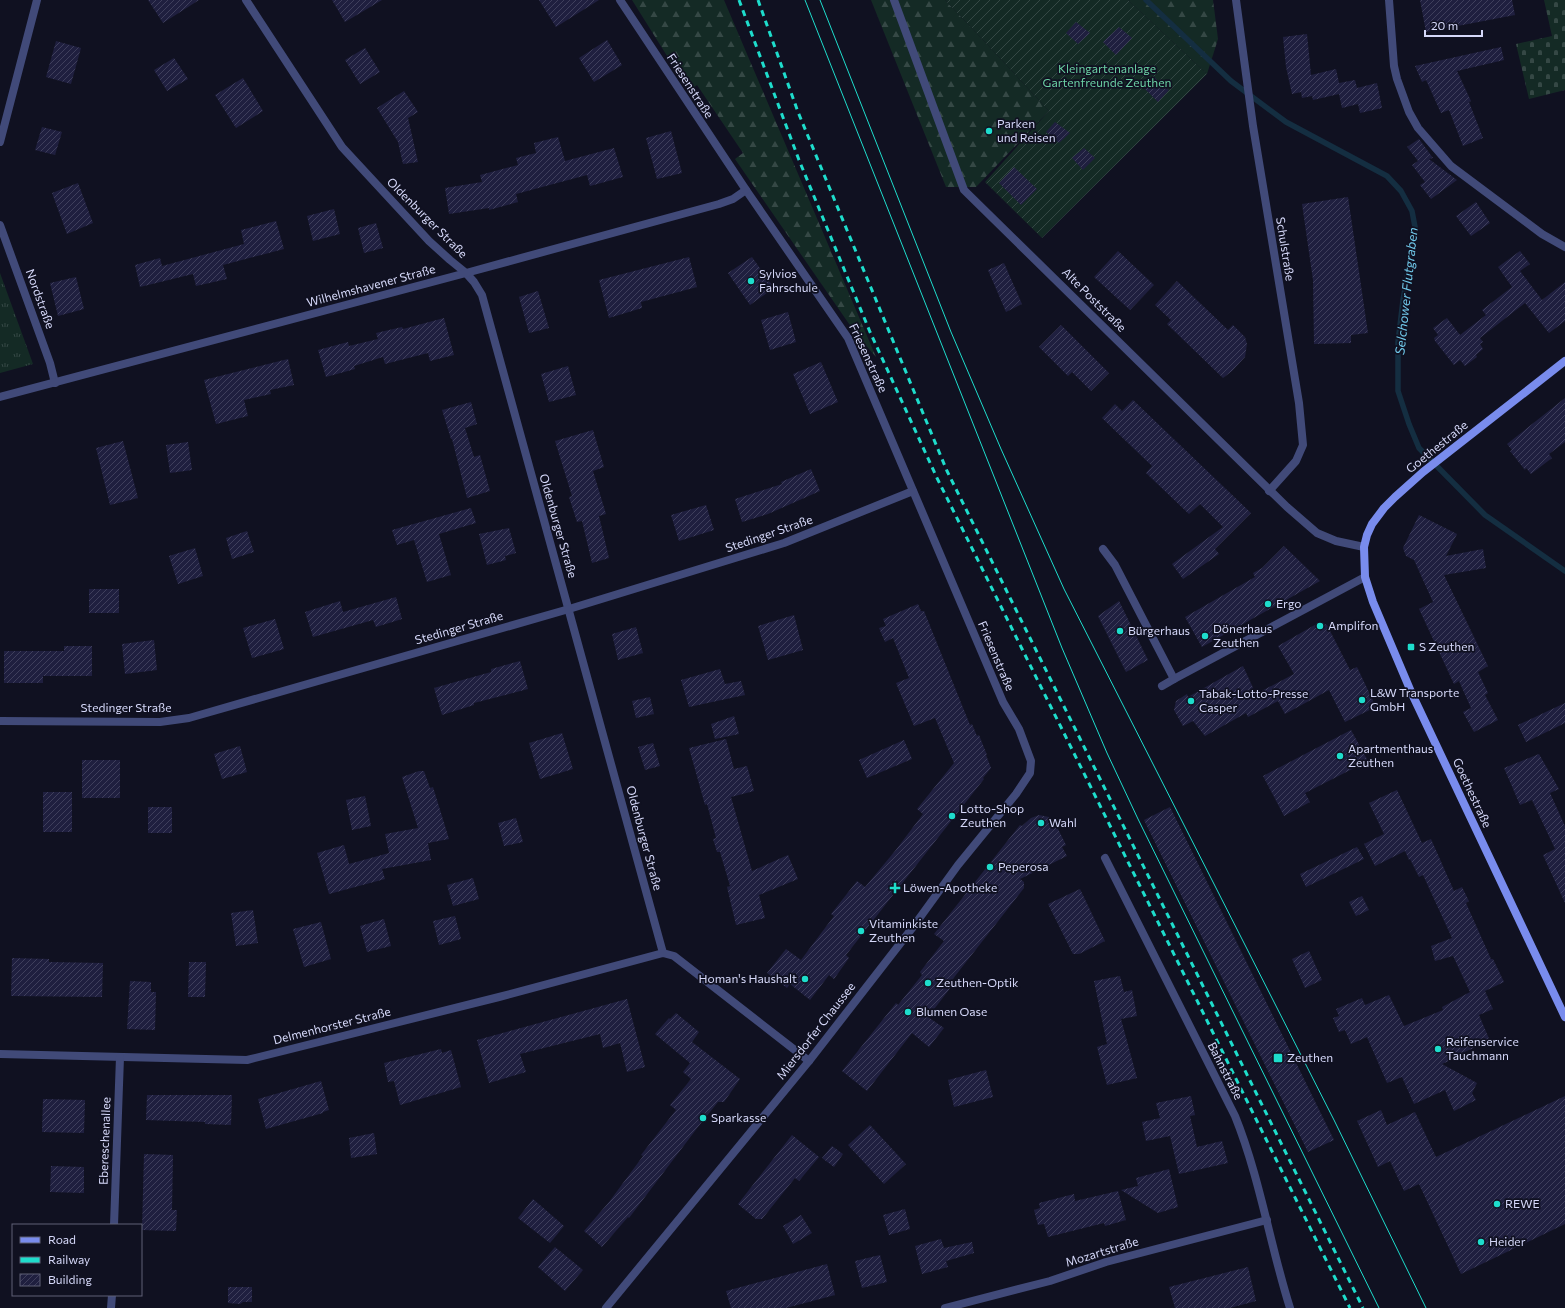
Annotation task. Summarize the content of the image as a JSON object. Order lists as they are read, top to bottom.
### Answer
{
  "streets": {
    "main road": ["Goethestraße"],
    "street": [
      "Friesenstraße",
      "Oldenburger Straße",
      "Schulstraße",
      "Wilhelmshavener Straße",
      "Nordstraße",
      "Alte Poststraße",
      "Stedinger Straße",
      "Delmenhorster Straße",
      "Miersdorfer Chaussee",
      "Bahnstraße",
      "Ebereschenallee",
      "Mozartstraße"
    ]
  },
  "crossings": [
    ["Friesenstraße", "Wilhelmshavener Straße"],
    ["Friesenstraße", "Stedinger Straße"],
    ["Friesenstraße", "Miersdorfer Chaussee"],
    ["Oldenburger Straße", "Wilhelmshavener Straße"],
    ["Oldenburger Straße", "Stedinger Straße"],
    ["Oldenburger Straße", "Delmenhorster Straße"],
    ["Schulstraße", "Alte Poststraße"],
    ["Wilhelmshavener Straße", "Nordstraße"],
    ["Alte Poststraße", "Goethestraße"],
    ["Delmenhorster Straße", "Ebereschenallee"],
    ["Bahnstraße", "Mozartstraße"]
  ],
  "water": ["Selchower Flutgraben"],
  "parks": ["Kleingartenanlage Gartenfreunde Zeuthen"],
  "places": {
    "other": [
      "Parken und Reisen",
      "Sylvios Fahrschule",
      "Ergo",
      "Amplifon",
      "Bürgerhaus",
      "Dönerhaus Zeuthen",
      "L&W Transporte GmbH",
      "Tabak-Lotto-Presse Casper",
      "Apartmenthaus Zeuthen",
      "Lotto-Shop Zeuthen",
      "Wahl",
      "Peperosa",
      "Vitaminkiste Zeuthen",
      "Homan's Haushalt",
      "Zeuthen-Optik",
      "Blumen Oase",
      "Reifenservice Tauchmann",
      "Sparkasse",
      "REWE",
      "Heider"
    ],
    "transit": ["S Zeuthen", "Zeuthen"],
    "health": ["Löwen-Apotheke"]
  },
  "legend": ["Road", "Railway", "Building"],
  "scale_bar": "20 m"
}
